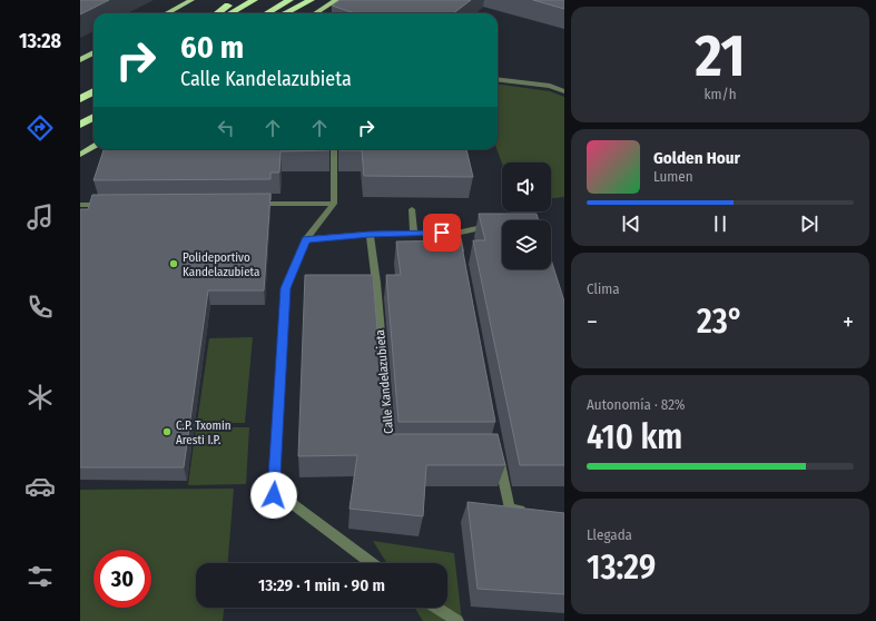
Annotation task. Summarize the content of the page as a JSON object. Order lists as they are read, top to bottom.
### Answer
{
  "streets": {
    "street": ["Calle Kandelazubieta"]
  },
  "places": ["Polideportivo Kandelazubieta", "C.P. Txomin Aresti I.P."],
  "page": {
    "tabs": "13:28",
    "tile": [
      ["21", "km/h"],
      "Clima",
      ["Autonomía · 82%", "410 km"],
      ["Llegada", "13:29"]
    ],
    "turn": ["60 m", "Calle Kandelazubieta"],
    "song": ["Golden Hour", "Lumen"],
    "heat": ["−", "23°", "+"],
    "limit": "30",
    "trip": "13:29 · 1 min · 90 m"
  }
}
